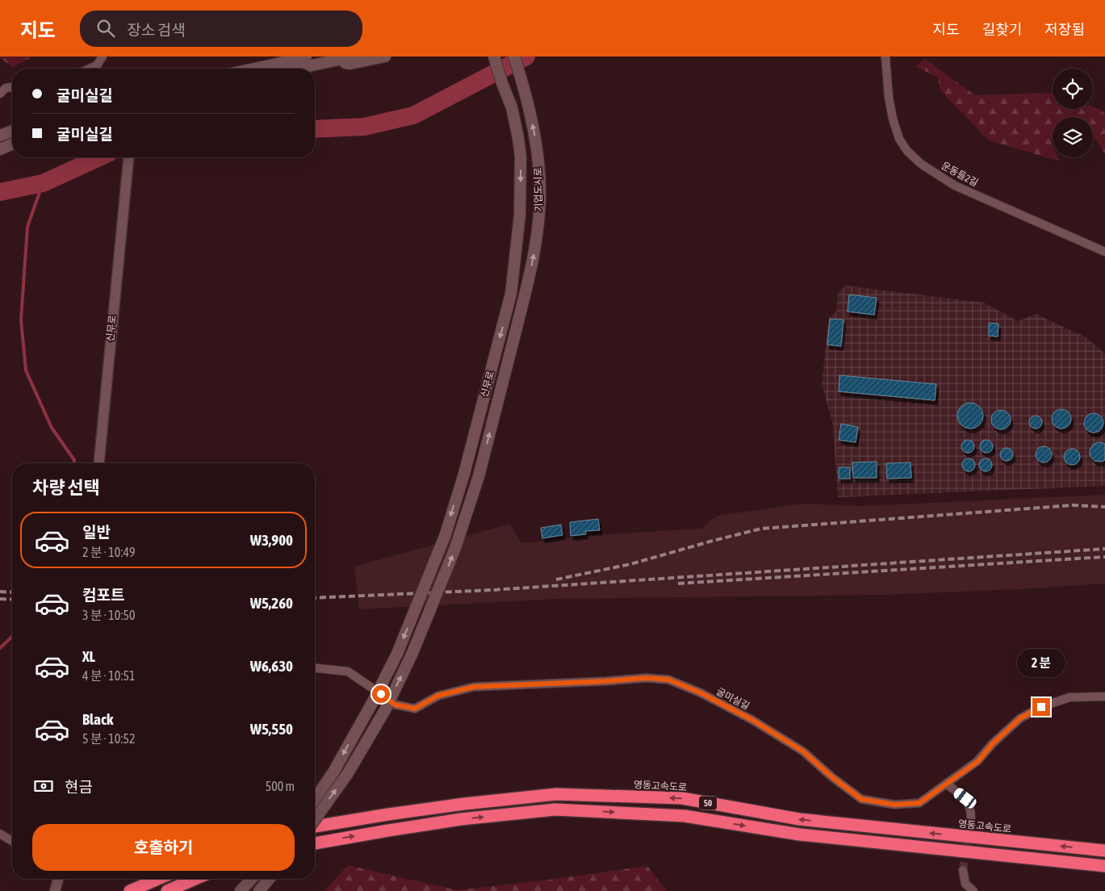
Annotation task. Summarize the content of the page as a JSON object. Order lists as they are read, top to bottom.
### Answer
{
  "streets": {
    "highway": ["영동고속도로", "50"],
    "main road": ["기업도시로", "신무로"],
    "street": ["운동들2길", "굴미실길"]
  },
  "crossings": [
    ["기업도시로", "신무로"]
  ],
  "page": {
    "header": "지도",
    "search": "장소 검색",
    "nav": ["지도", "길찾기", "저장됨"],
    "banner": ["굴미실길", "굴미실길"],
    "heading": "차량 선택",
    "list": [
      {
        "name": "일반",
        "note": "2 분 · 10:49",
        "value": "₩3,900"
      },
      {
        "name": "컴포트",
        "note": "3 분 · 10:50",
        "value": "₩5,260"
      },
      {
        "name": "XL",
        "note": "4 분 · 10:51",
        "value": "₩6,630"
      },
      {
        "name": "Black",
        "note": "5 분 · 10:52",
        "value": "₩5,550"
      }
    ],
    "bubble": "2 분",
    "pay": ["현금", "500 m"],
    "buttons": "호출하기"
  }
}
